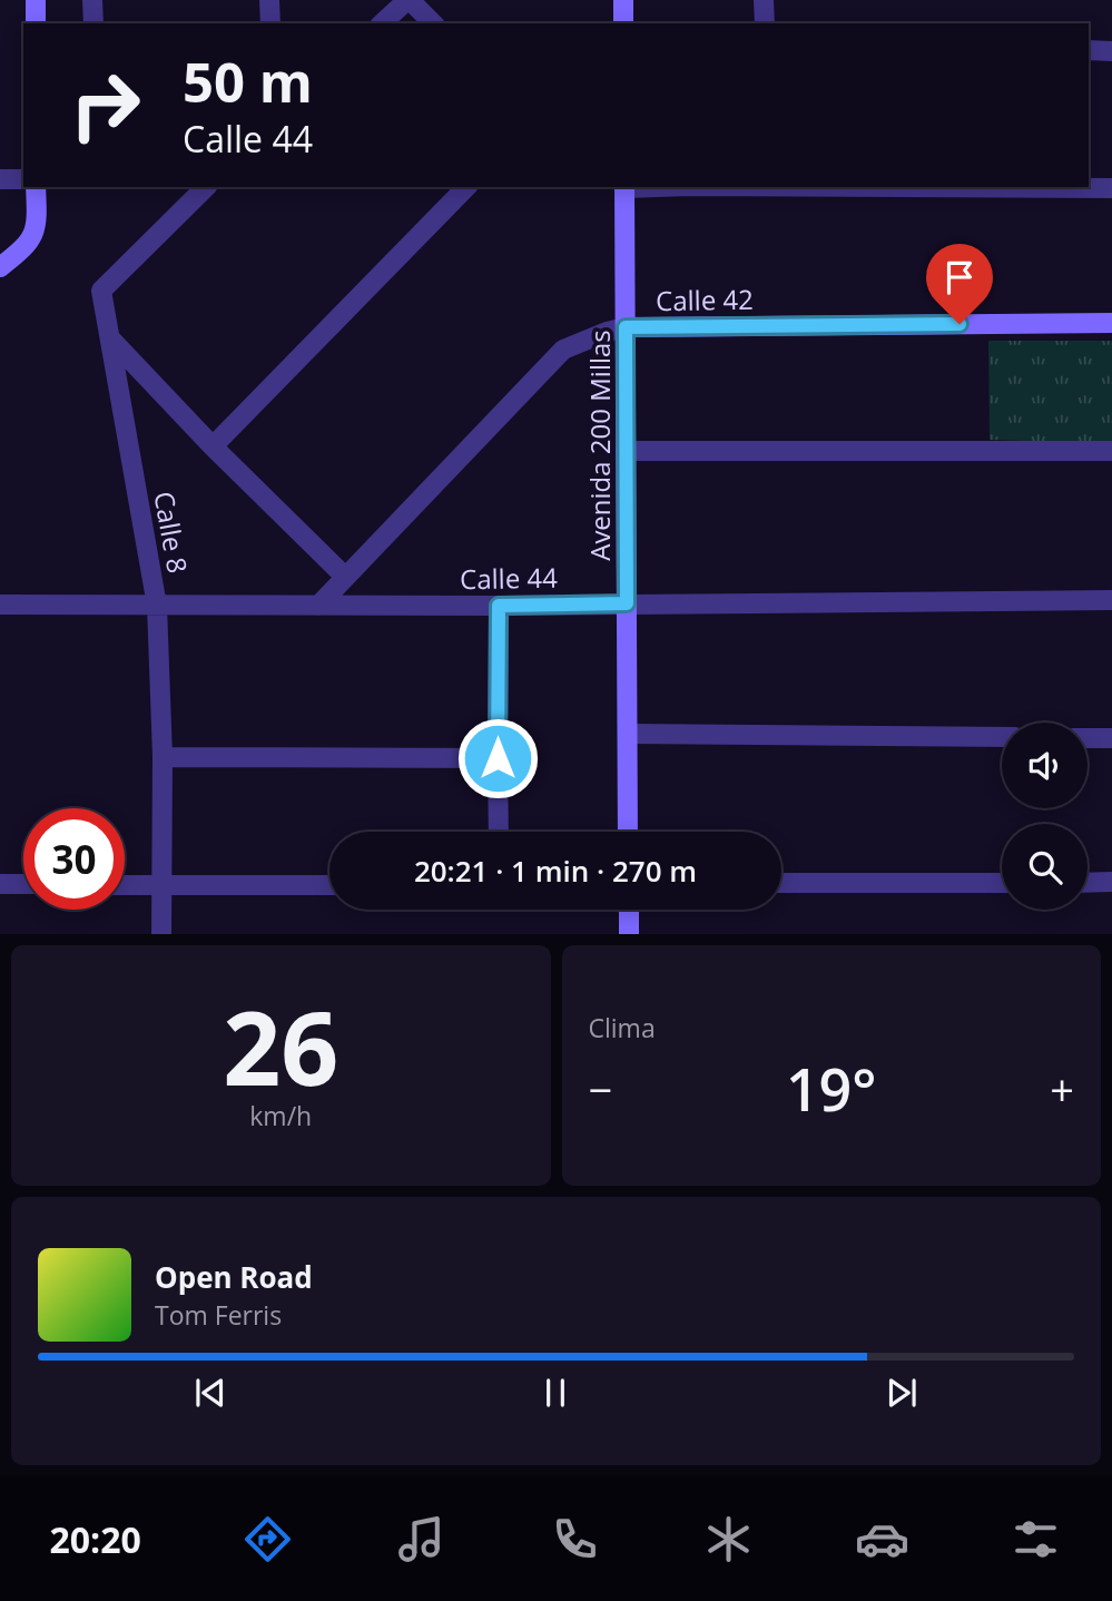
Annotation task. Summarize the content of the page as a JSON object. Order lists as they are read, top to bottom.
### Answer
{
  "streets": {
    "main road": ["Calle 42", "Avenida 200 Millas"],
    "street": ["Calle 8", "Calle 44"]
  },
  "crossings": [
    ["Calle 42", "Avenida 200 Millas"],
    ["Calle 42", "Calle 44"],
    ["Avenida 200 Millas", "Calle 44"],
    ["Calle 8", "Calle 44"]
  ],
  "page": {
    "turn": ["50 m", "Calle 44"],
    "limit": "30",
    "trip": "20:21 · 1 min · 270 m",
    "tile": [
      ["26", "km/h"],
      "Clima"
    ],
    "heat": ["−", "19°", "+"],
    "song": ["Open Road", "Tom Ferris"],
    "tabs": "20:20"
  }
}
